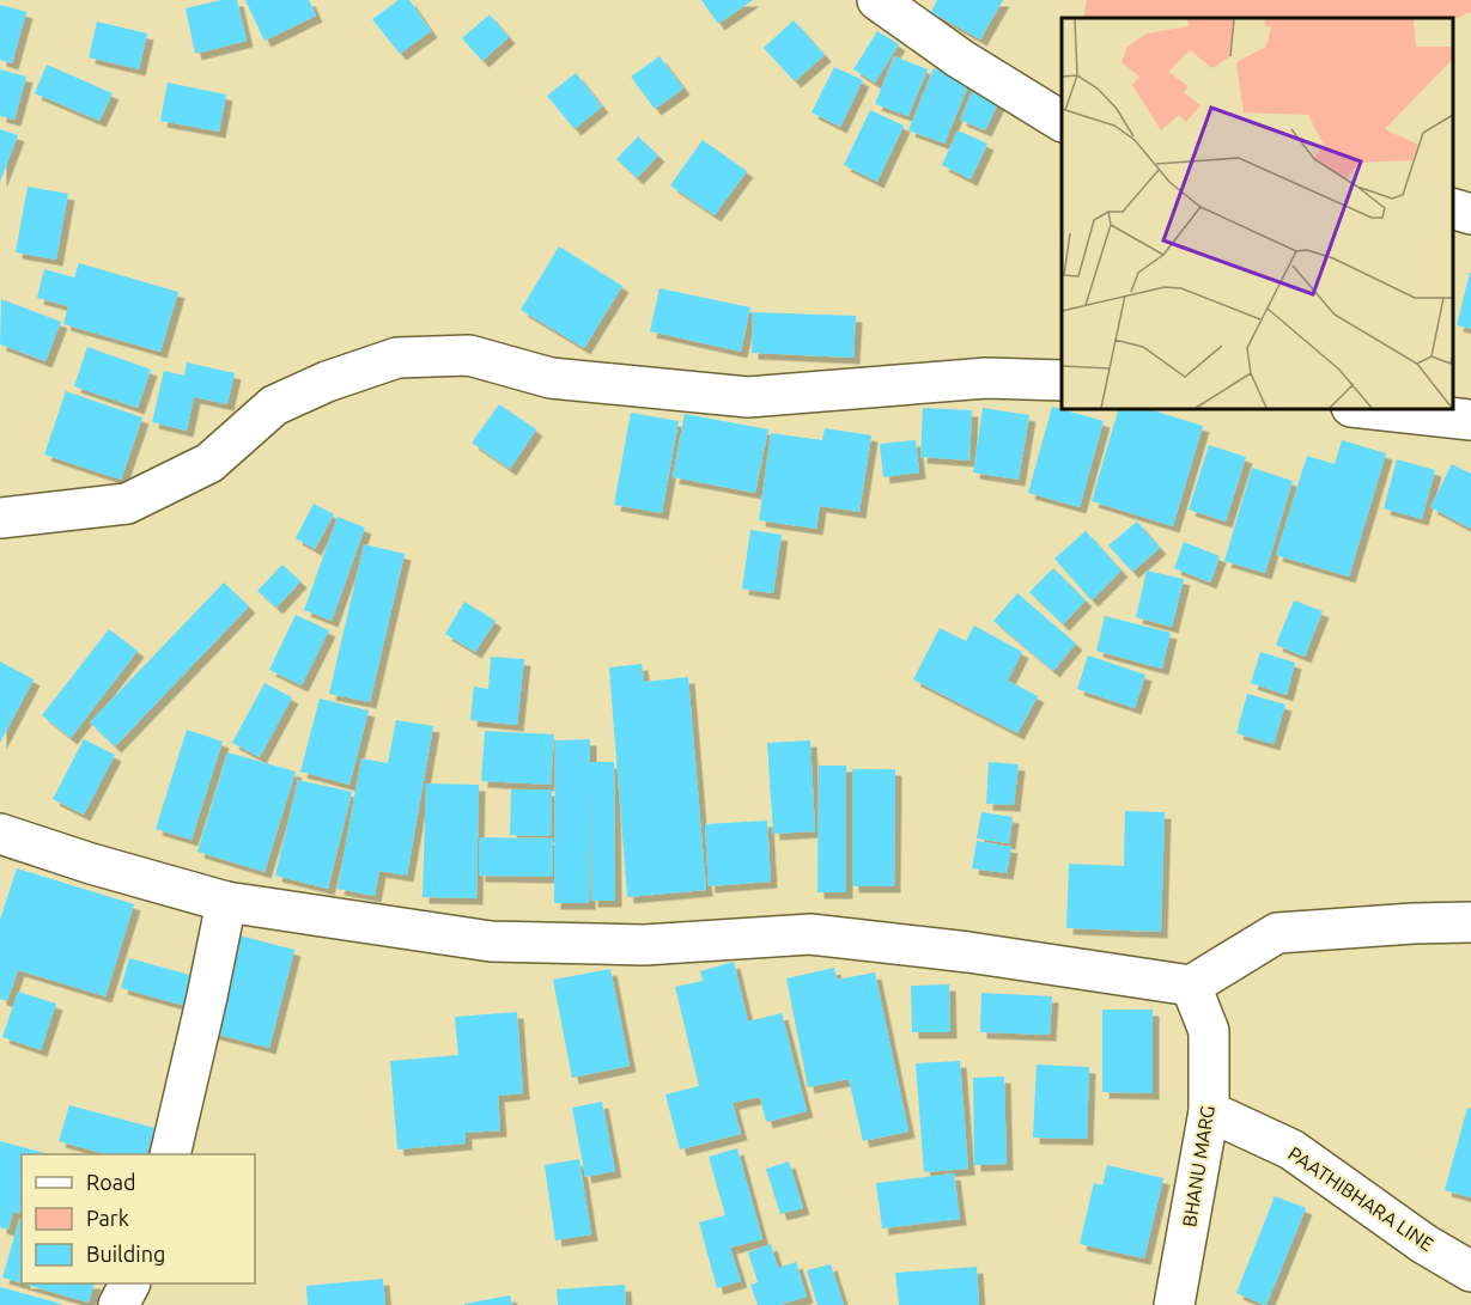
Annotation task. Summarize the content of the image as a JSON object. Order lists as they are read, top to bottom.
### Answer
{
  "streets": {
    "street": ["BHANU MARG", "PAATHIBHARA LINE"]
  },
  "crossings": [
    ["BHANU MARG", "PAATHIBHARA LINE"]
  ],
  "legend": ["Road", "Park", "Building"]
}
